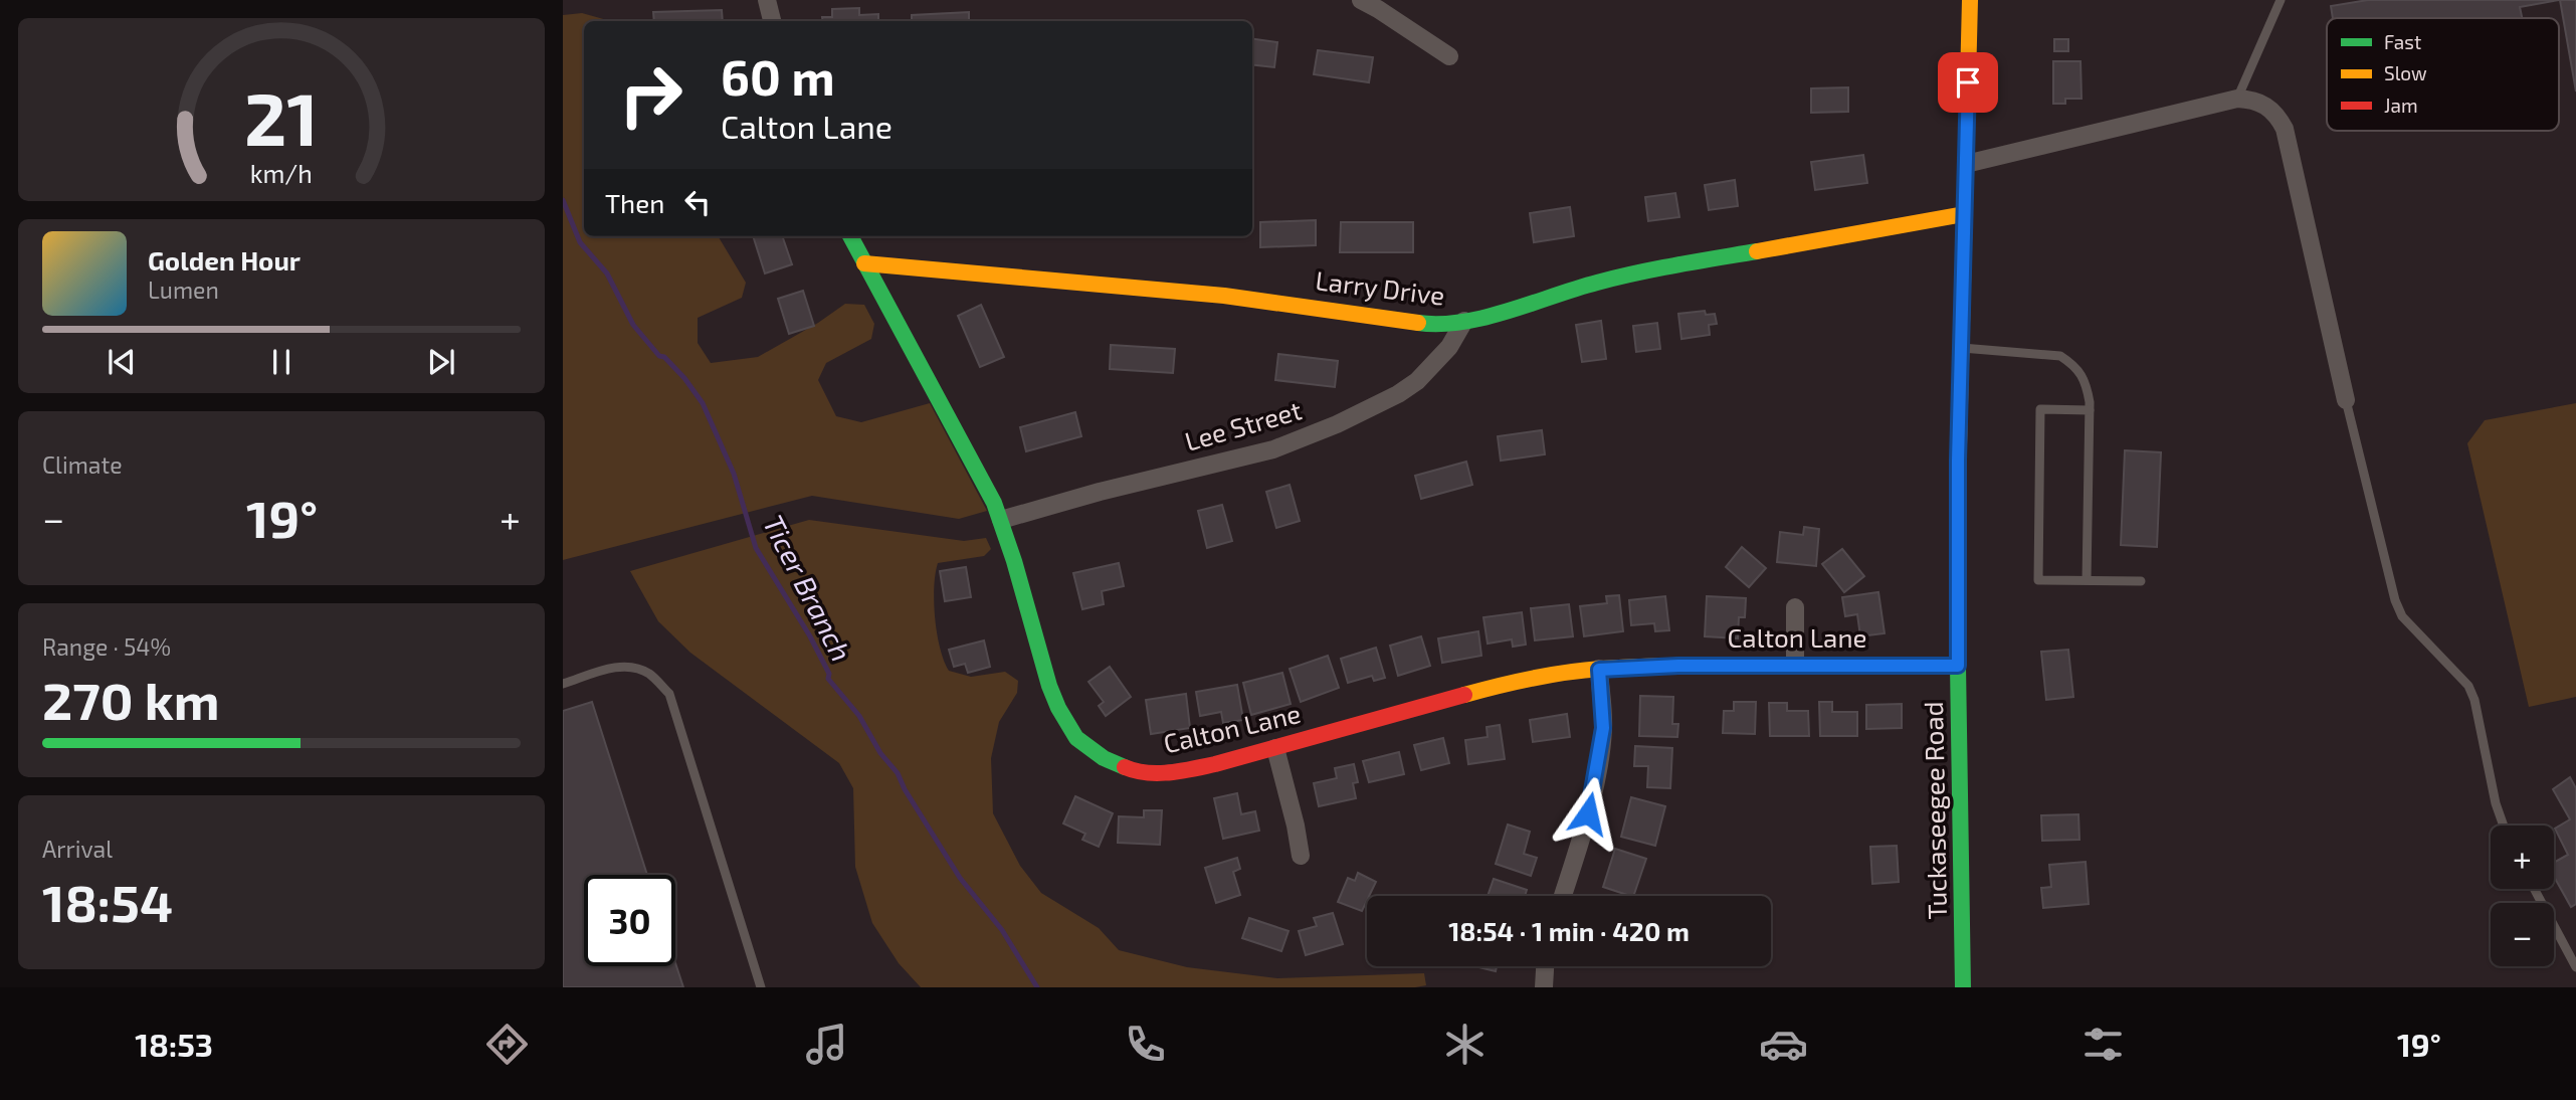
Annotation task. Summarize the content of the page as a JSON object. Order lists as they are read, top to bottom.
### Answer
{
  "streets": {
    "street": [
      "Larry Drive",
      "Lee Street",
      "Calton Lane",
      "Tuckaseegee Road"
    ]
  },
  "crossings": [
    ["Larry Drive", "Lee Street"],
    ["Larry Drive", "Calton Lane"],
    ["Larry Drive", "Tuckaseegee Road"],
    ["Lee Street", "Calton Lane"],
    ["Calton Lane", "Tuckaseegee Road"]
  ],
  "water": ["Ticer Branch"],
  "legend": ["Fast", "Slow", "Jam"],
  "page": {
    "turn": ["60 m", "Calton Lane"],
    "then": "Then",
    "song": ["Golden Hour", "Lumen"],
    "tile": [
      "Climate",
      ["Range · 54%", "270 km"],
      ["Arrival", "18:54"]
    ],
    "heat": ["−", "19°", "+"],
    "map_buttons": ["+", "−"],
    "limit": "30",
    "trip": "18:54 · 1 min · 420 m",
    "tabs": ["18:53", "19°"],
    "gauge": ["21", "km/h"]
  }
}
